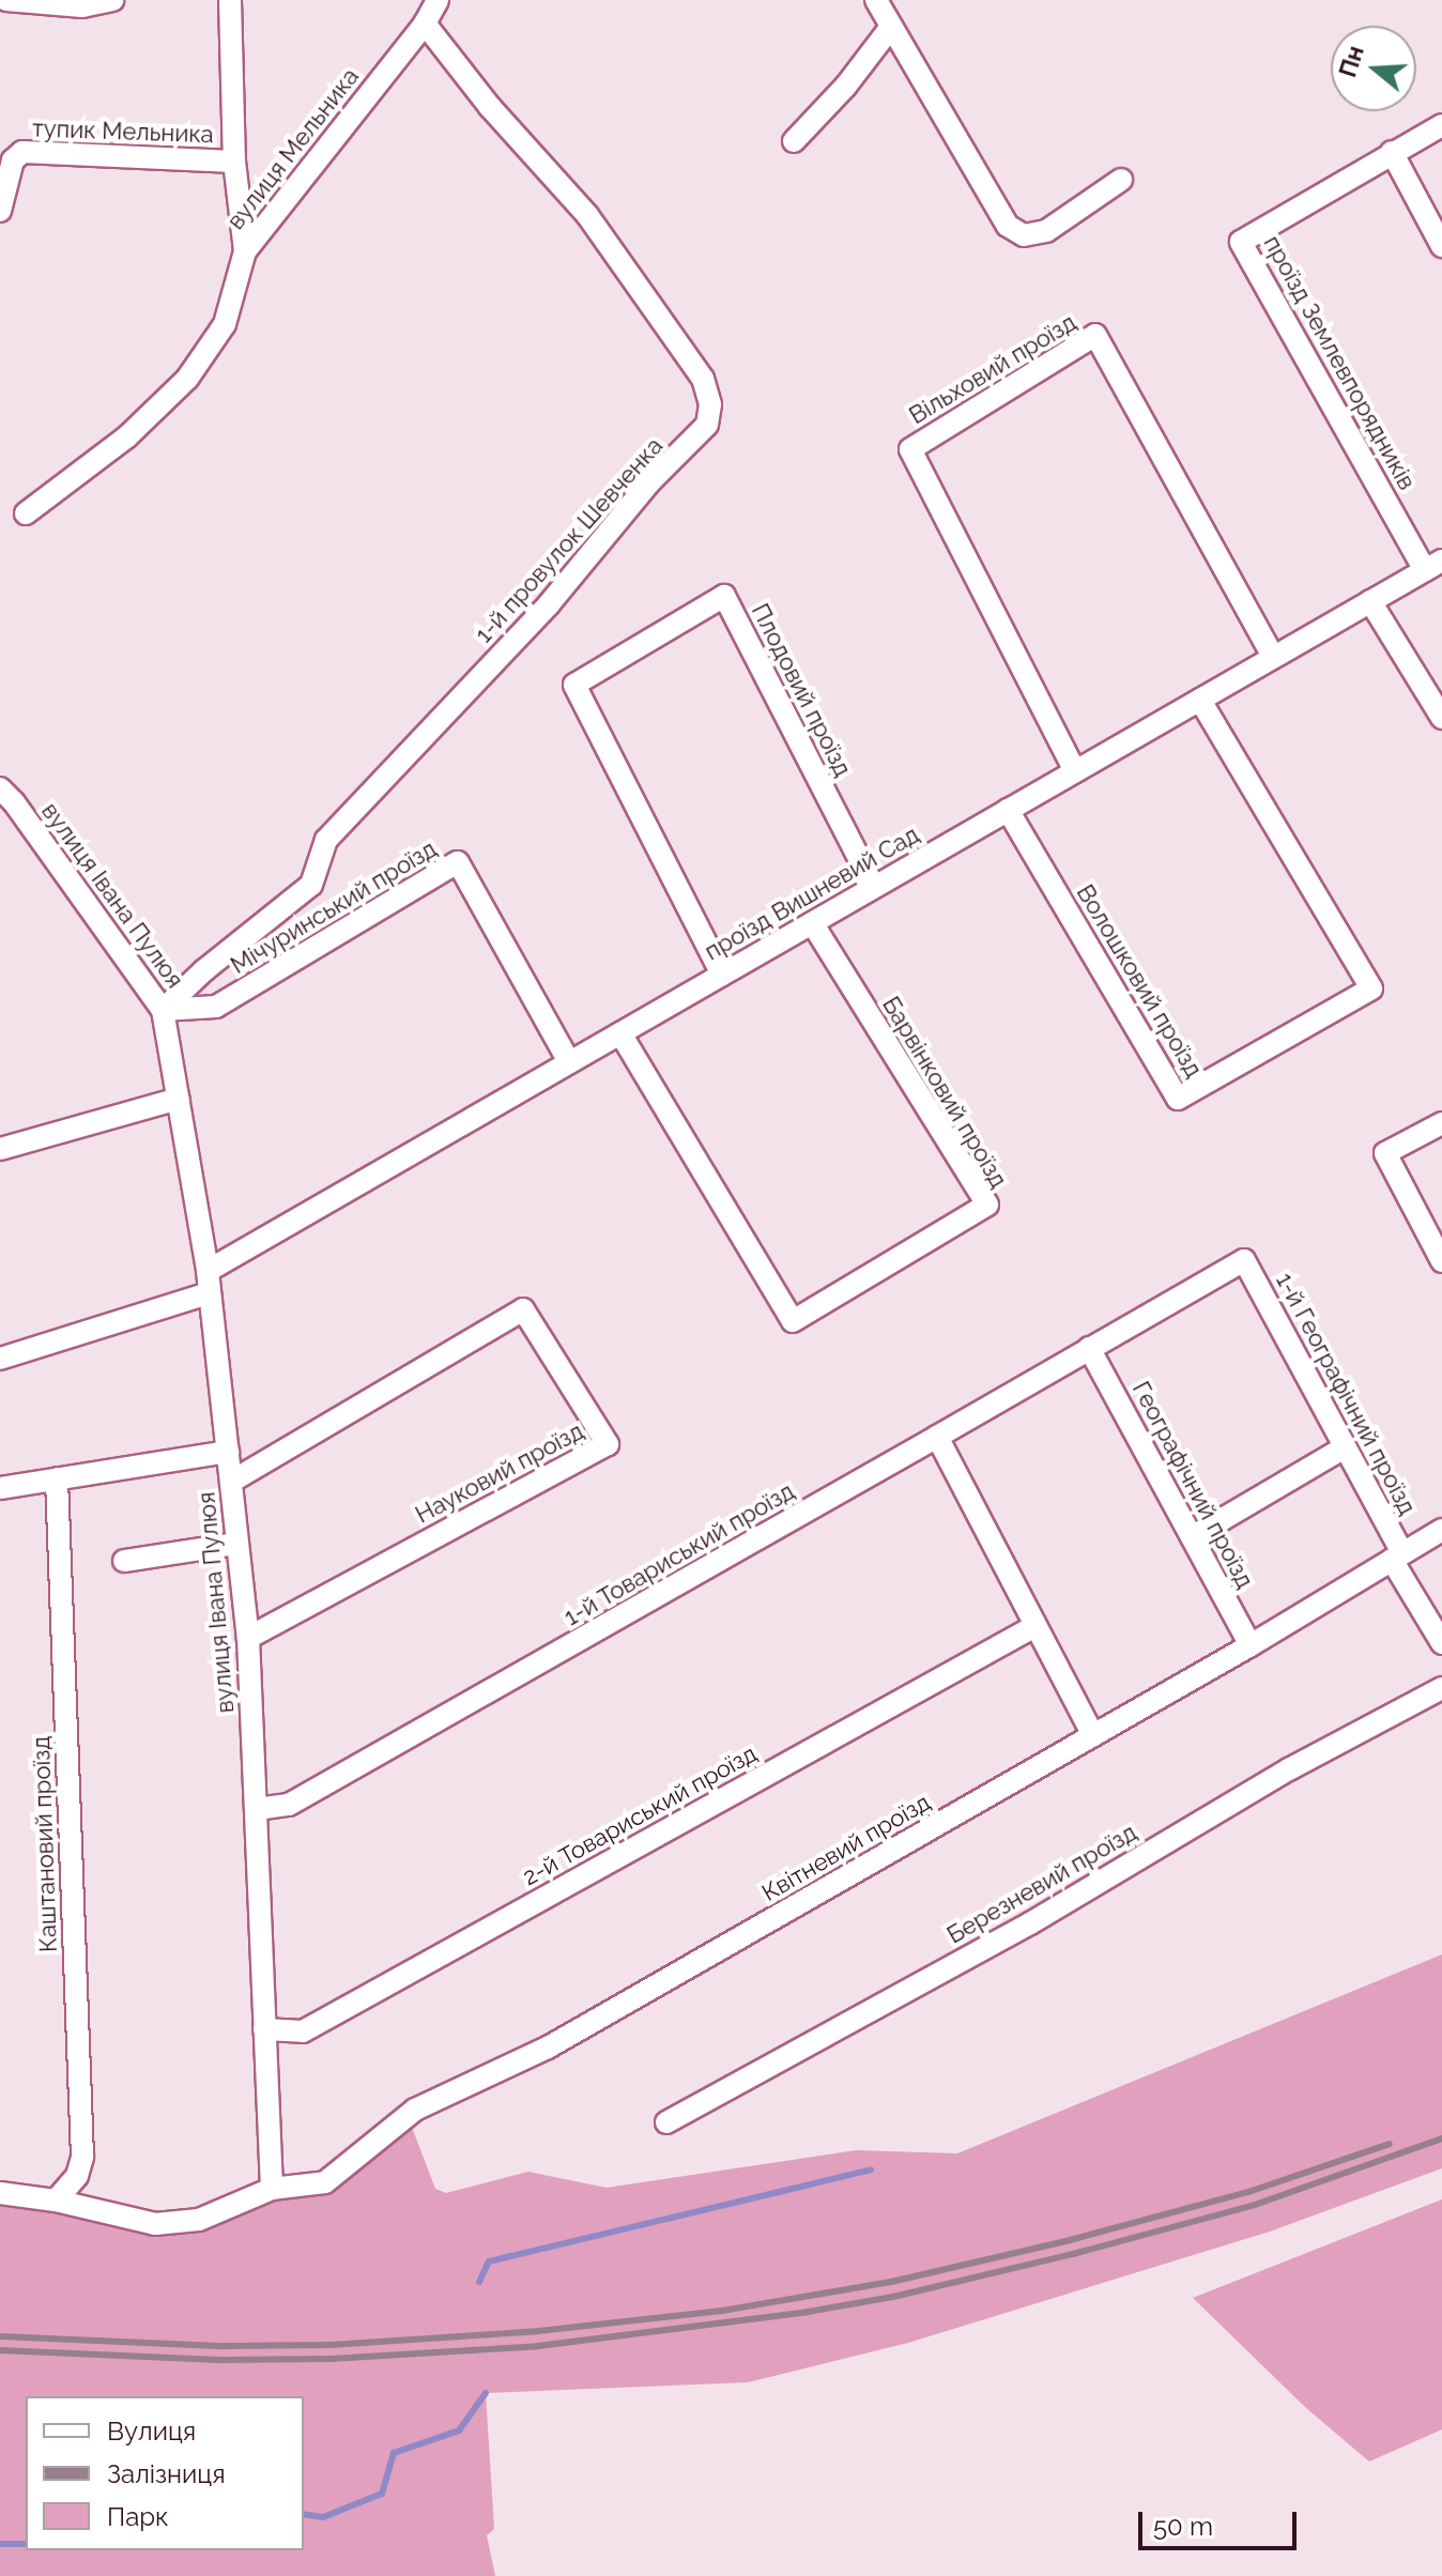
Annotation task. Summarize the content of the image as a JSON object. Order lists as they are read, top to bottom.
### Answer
{
  "streets": {
    "street": [
      "тупик Мельника",
      "вулиця Мельника",
      "проїзд Землевпорядників",
      "Вільховий проїзд",
      "1-й провулок Шевченка",
      "Плодовий проїзд",
      "проїзд Вишневий Сад",
      "вулиця Івана Пулюя",
      "Мічуринський проїзд",
      "Волошковий проїзд",
      "Барвінковий проїзд",
      "1-й Географічний проїзд",
      "Науковий проїзд",
      "Географічний проїзд",
      "1-й Товариський проїзд",
      "2-й Товариський проїзд",
      "Каштановий проїзд",
      "Квітневий проїзд",
      "Березневий проїзд"
    ]
  },
  "crossings": [
    ["вулиця Мельника", "1-й провулок Шевченка"],
    ["проїзд Землевпорядників", "проїзд Вишневий Сад"],
    ["Вільховий проїзд", "проїзд Вишневий Сад"],
    ["1-й провулок Шевченка", "вулиця Івана Пулюя"],
    ["1-й провулок Шевченка", "Мічуринський проїзд"],
    ["Плодовий проїзд", "проїзд Вишневий Сад"],
    ["проїзд Вишневий Сад", "вулиця Івана Пулюя"],
    ["проїзд Вишневий Сад", "Мічуринський проїзд"],
    ["проїзд Вишневий Сад", "Волошковий проїзд"],
    ["проїзд Вишневий Сад", "Барвінковий проїзд"],
    ["вулиця Івана Пулюя", "Мічуринський проїзд"],
    ["вулиця Івана Пулюя", "Науковий проїзд"],
    ["вулиця Івана Пулюя", "1-й Товариський проїзд"],
    ["вулиця Івана Пулюя", "2-й Товариський проїзд"],
    ["вулиця Івана Пулюя", "Квітневий проїзд"],
    ["1-й Географічний проїзд", "Географічний проїзд"],
    ["1-й Географічний проїзд", "Квітневий проїзд"],
    ["Географічний проїзд", "Квітневий проїзд"]
  ],
  "legend": ["Вулиця", "Залізниця", "Парк"],
  "scale_bar": "50 m",
  "north": "left"
}
